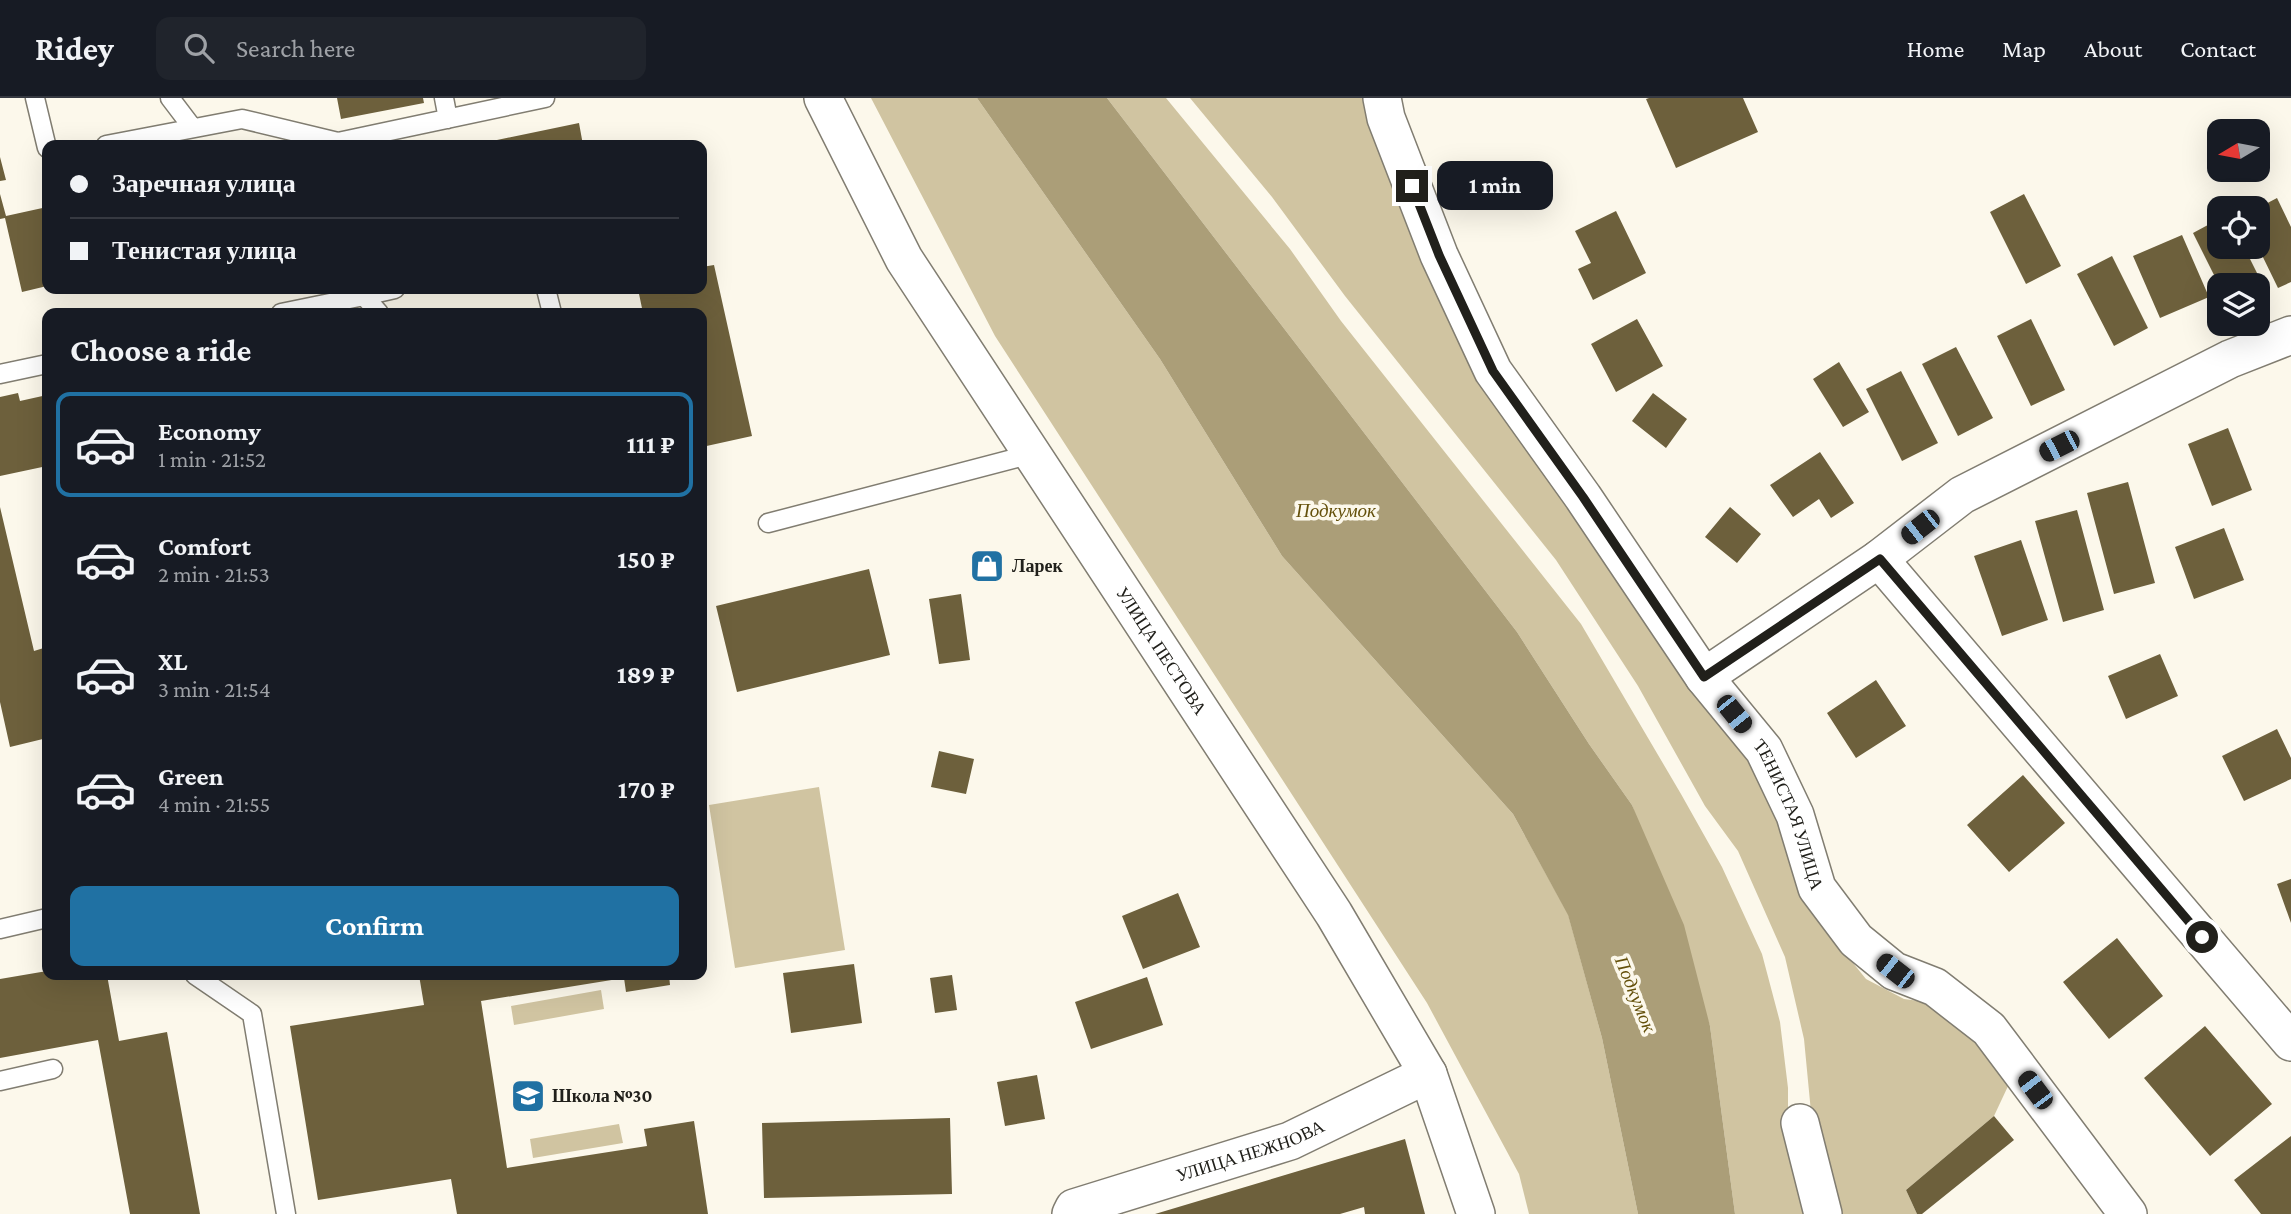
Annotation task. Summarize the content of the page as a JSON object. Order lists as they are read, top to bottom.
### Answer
{
  "streets": {
    "street": ["УЛИЦА ПЕСТОВА", "ТЕНИСТАЯ УЛИЦА", "УЛИЦА НЕЖНОВА"]
  },
  "crossings": [
    ["УЛИЦА ПЕСТОВА", "УЛИЦА НЕЖНОВА"]
  ],
  "water": ["Подкумок"],
  "places": {
    "shop": ["Ларек"],
    "school or university": ["Школа №30"]
  },
  "north": "left",
  "page": {
    "header": "Ridey",
    "search": "Search here",
    "nav": [
      "Home",
      "Map",
      "About",
      "Contact"
    ],
    "banner": ["Заречная улица", "Тенистая улица"],
    "bubble": "1 min",
    "heading": "Choose a ride",
    "list": [
      {
        "name": "Economy",
        "note": "1 min · 21:52",
        "value": "111 ₽"
      },
      {
        "name": "Comfort",
        "note": "2 min · 21:53",
        "value": "150 ₽"
      },
      {
        "name": "XL",
        "note": "3 min · 21:54",
        "value": "189 ₽"
      },
      {
        "name": "Green",
        "note": "4 min · 21:55",
        "value": "170 ₽"
      }
    ],
    "buttons": "Confirm"
  }
}
